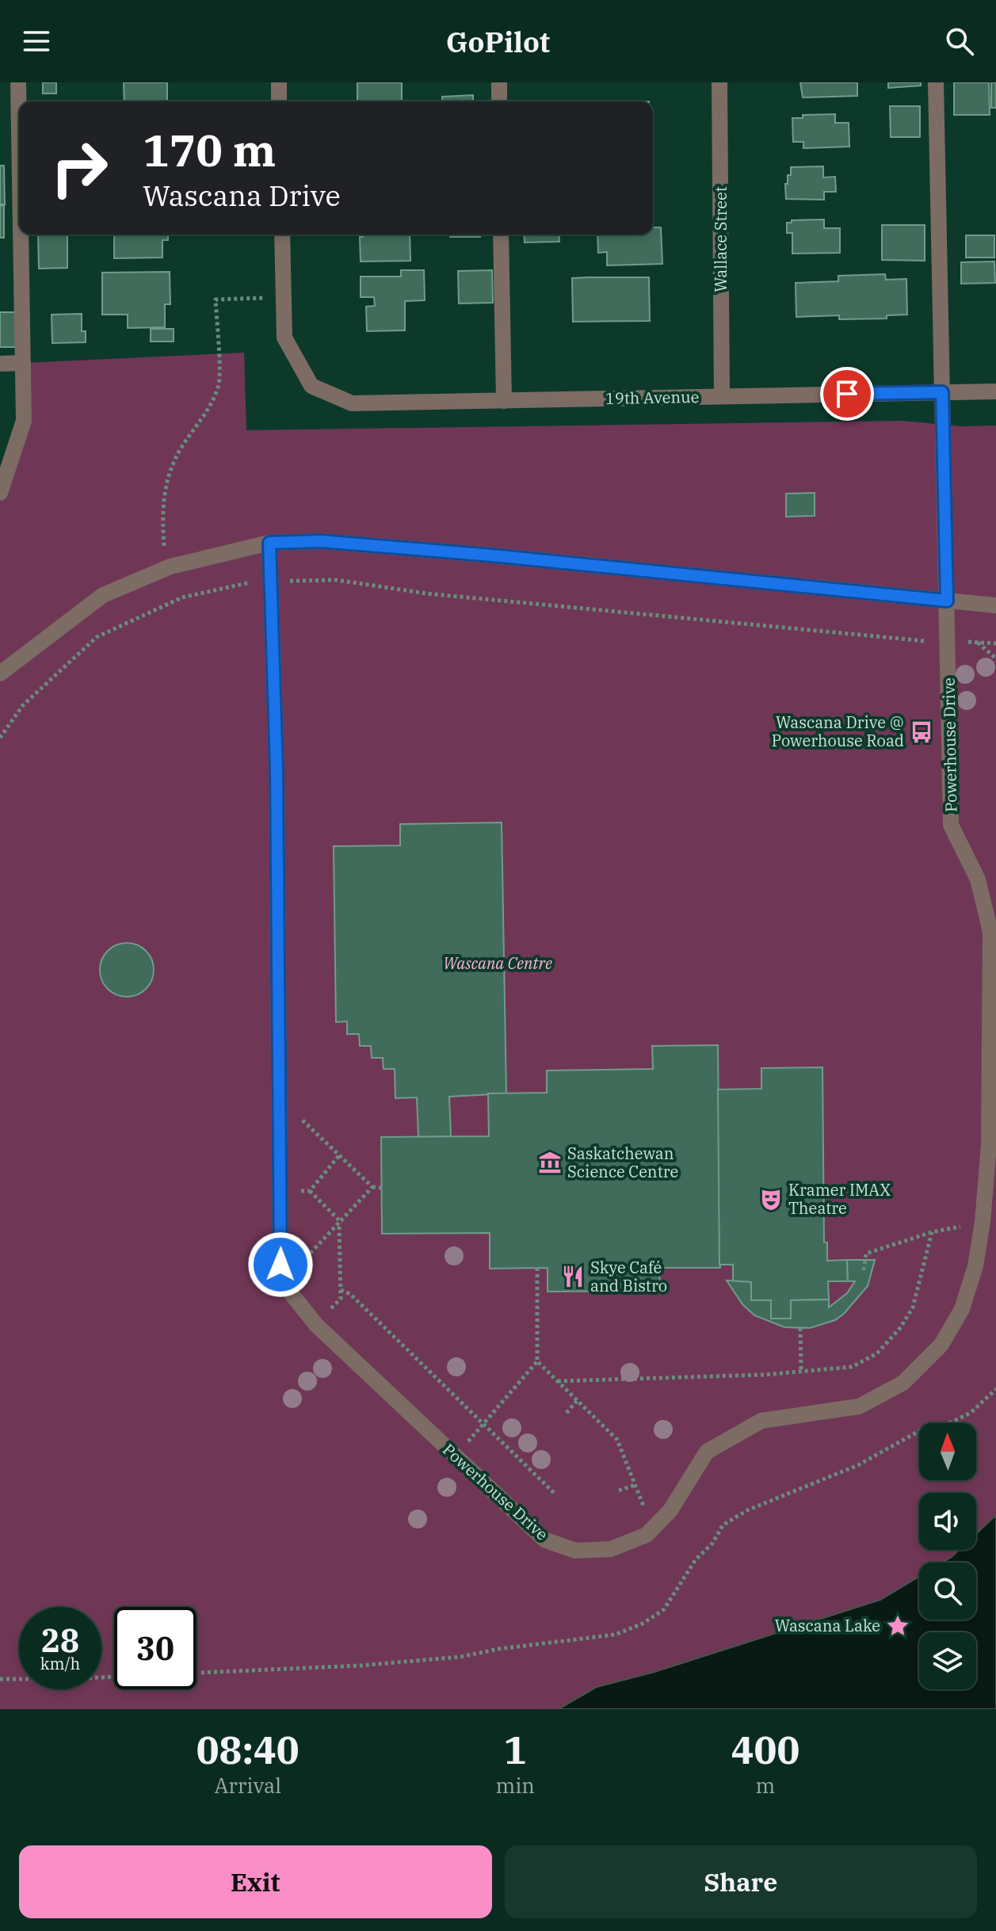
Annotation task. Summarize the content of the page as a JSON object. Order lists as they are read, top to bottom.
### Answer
{
  "streets": {
    "street": ["Wallace Street", "19th Avenue", "Powerhouse Drive"]
  },
  "crossings": [
    ["Wallace Street", "19th Avenue"],
    ["19th Avenue", "Powerhouse Drive"]
  ],
  "parks": ["Wascana Centre"],
  "places": {
    "bus stop": ["Wascana Drive @ Powerhouse Road"],
    "museum": ["Saskatchewan Science Centre"],
    "theatre": ["Kramer IMAX Theatre"],
    "restaurant": ["Skye Café and Bistro"],
    "place": ["Wascana Lake"]
  },
  "north": "top",
  "page": {
    "header": "GoPilot",
    "turn": ["170 m", "Wascana Drive"],
    "speed": "28 km/h",
    "limit": "30",
    "eta": [
      "08:40",
      "Arrival",
      "1",
      "min",
      "400",
      "m"
    ],
    "buttons": ["Exit", "Share"]
  }
}
